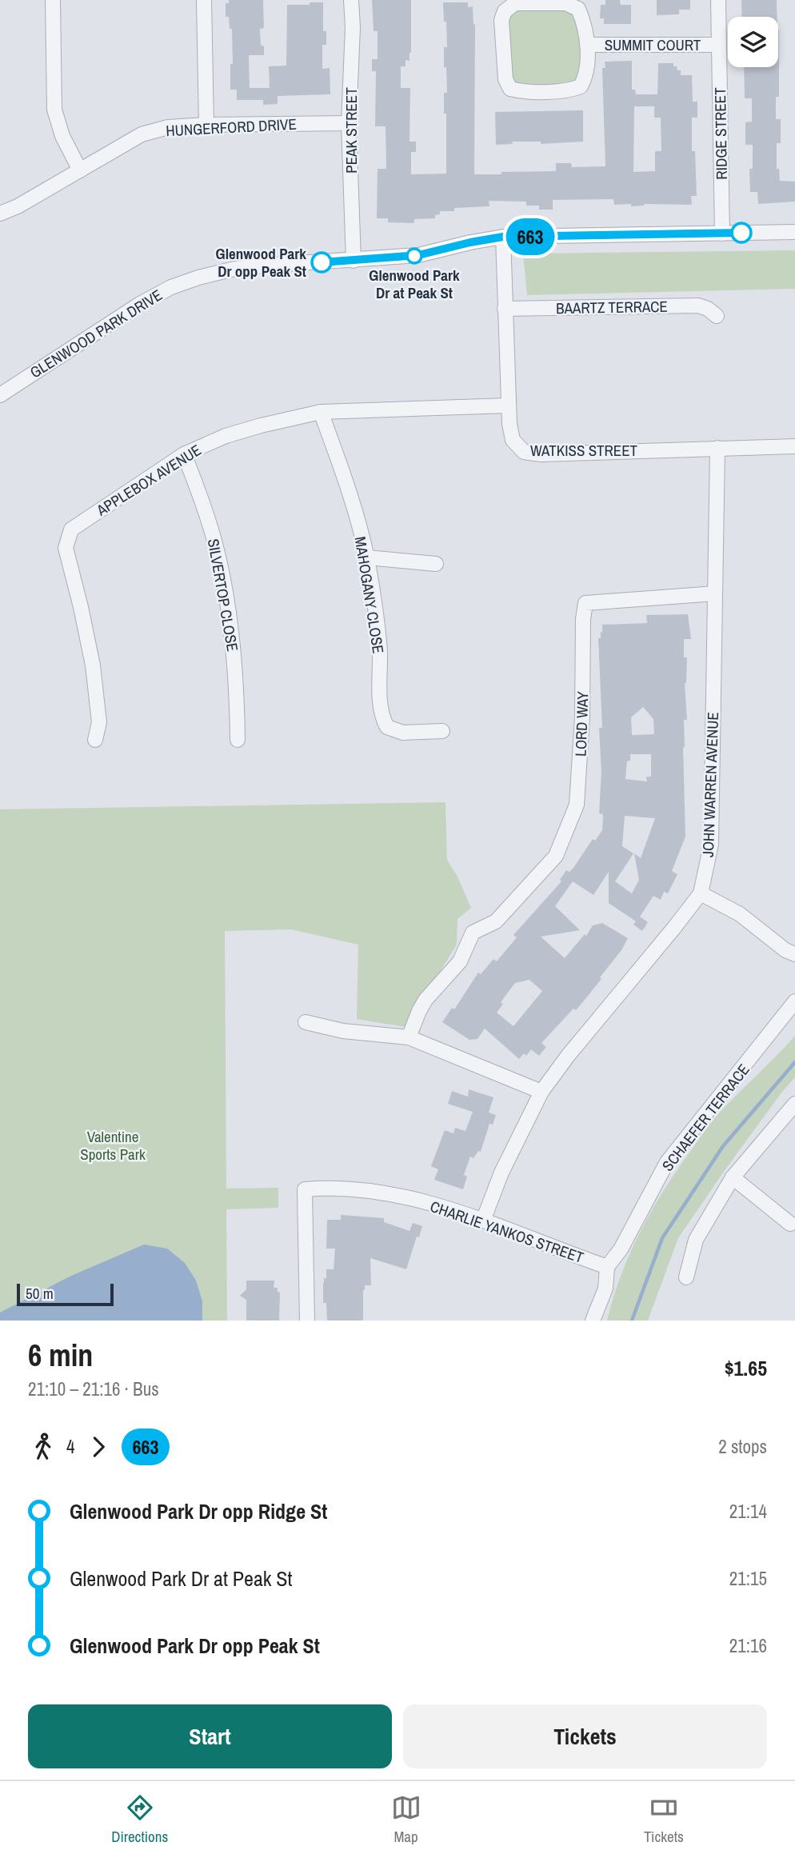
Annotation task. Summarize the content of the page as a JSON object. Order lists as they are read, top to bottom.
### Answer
{
  "streets": {
    "street": [
      "SUMMIT COURT",
      "HUNGERFORD DRIVE",
      "PEAK STREET",
      "RIDGE STREET",
      "BAARTZ TERRACE",
      "GLENWOOD PARK DRIVE",
      "WATKISS STREET",
      "APPLEBOX AVENUE",
      "SILVERTOP CLOSE",
      "MAHOGANY CLOSE",
      "LORD WAY",
      "JOHN WARREN AVENUE",
      "SCHAEFER TERRACE",
      "CHARLIE YANKOS STREET"
    ]
  },
  "crossings": [
    ["SUMMIT COURT", "RIDGE STREET"],
    ["HUNGERFORD DRIVE", "PEAK STREET"],
    ["PEAK STREET", "GLENWOOD PARK DRIVE"],
    ["RIDGE STREET", "GLENWOOD PARK DRIVE"],
    ["BAARTZ TERRACE", "WATKISS STREET"],
    ["GLENWOOD PARK DRIVE", "WATKISS STREET"],
    ["WATKISS STREET", "APPLEBOX AVENUE"],
    ["WATKISS STREET", "JOHN WARREN AVENUE"],
    ["APPLEBOX AVENUE", "SILVERTOP CLOSE"],
    ["APPLEBOX AVENUE", "MAHOGANY CLOSE"],
    ["LORD WAY", "JOHN WARREN AVENUE"],
    ["JOHN WARREN AVENUE", "CHARLIE YANKOS STREET"],
    ["SCHAEFER TERRACE", "CHARLIE YANKOS STREET"]
  ],
  "parks": ["Valentine Sports Park"],
  "places": ["Glenwood Park Dr at Peak St", "Glenwood Park Dr opp Peak St"],
  "lines": ["bus line 663"],
  "scale_bar": "50 m",
  "page": {
    "on_map": "663",
    "scale": "50 m",
    "heading": ["6 min", "21:10 – 21:16 · Bus", "$1.65"],
    "legs": ["4", "663", "2 stops"],
    "list": [
      {
        "name": "Glenwood Park Dr opp Ridge St",
        "value": "21:14"
      },
      {
        "name": "Glenwood Park Dr at Peak St",
        "value": "21:15"
      },
      {
        "name": "Glenwood Park Dr opp Peak St",
        "value": "21:16"
      }
    ],
    "buttons": ["Start", "Tickets"],
    "tabs": ["Directions", "Map", "Tickets"]
  }
}
